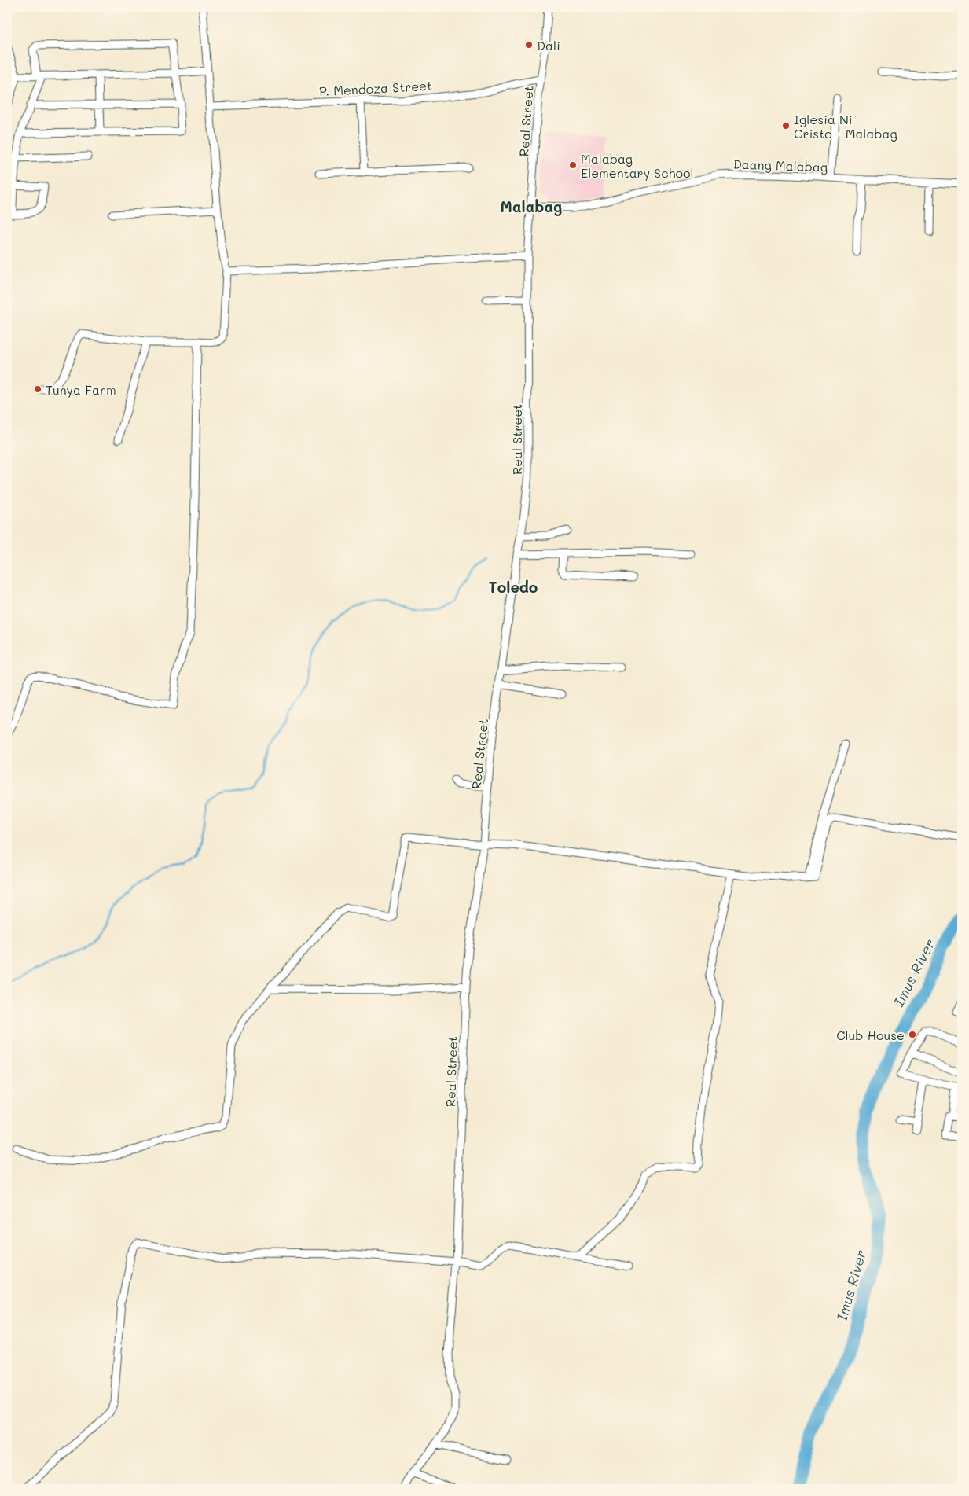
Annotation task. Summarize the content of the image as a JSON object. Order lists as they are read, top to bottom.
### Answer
{
  "streets": {
    "street": ["P. Mendoza Street", "Real Street", "Daang Malabag"]
  },
  "crossings": [
    ["P. Mendoza Street", "Real Street"],
    ["Real Street", "Daang Malabag"]
  ],
  "districts": ["Malabag", "Toledo"],
  "water": ["Imus River"],
  "places": [
    "Dali",
    "Iglesia Ni Cristo - Malabag",
    "Malabag Elementary School",
    "Tunya Farm",
    "Club House"
  ]
}
